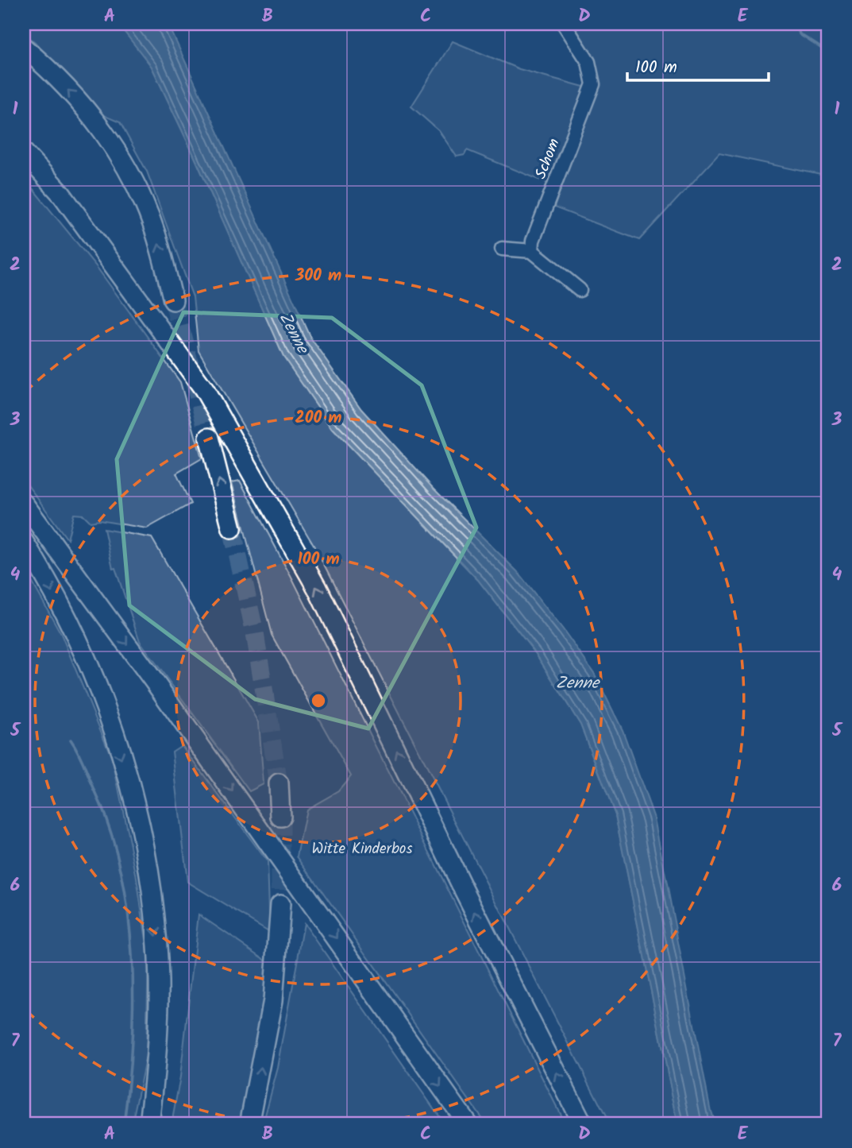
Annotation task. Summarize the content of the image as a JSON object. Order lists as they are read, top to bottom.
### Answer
{
  "streets": {
    "street": ["Schom"]
  },
  "water": ["Zenne"],
  "parks": ["Witte Kinderbos"],
  "scale_bar": "100 m",
  "grid": {
    "columns": [
      "A",
      "B",
      "C",
      "D",
      "E"
    ],
    "rows": [
      "1",
      "2",
      "3",
      "4",
      "5",
      "6",
      "7"
    ]
  },
  "rings": ["300 m", "200 m", "100 m"]
}
